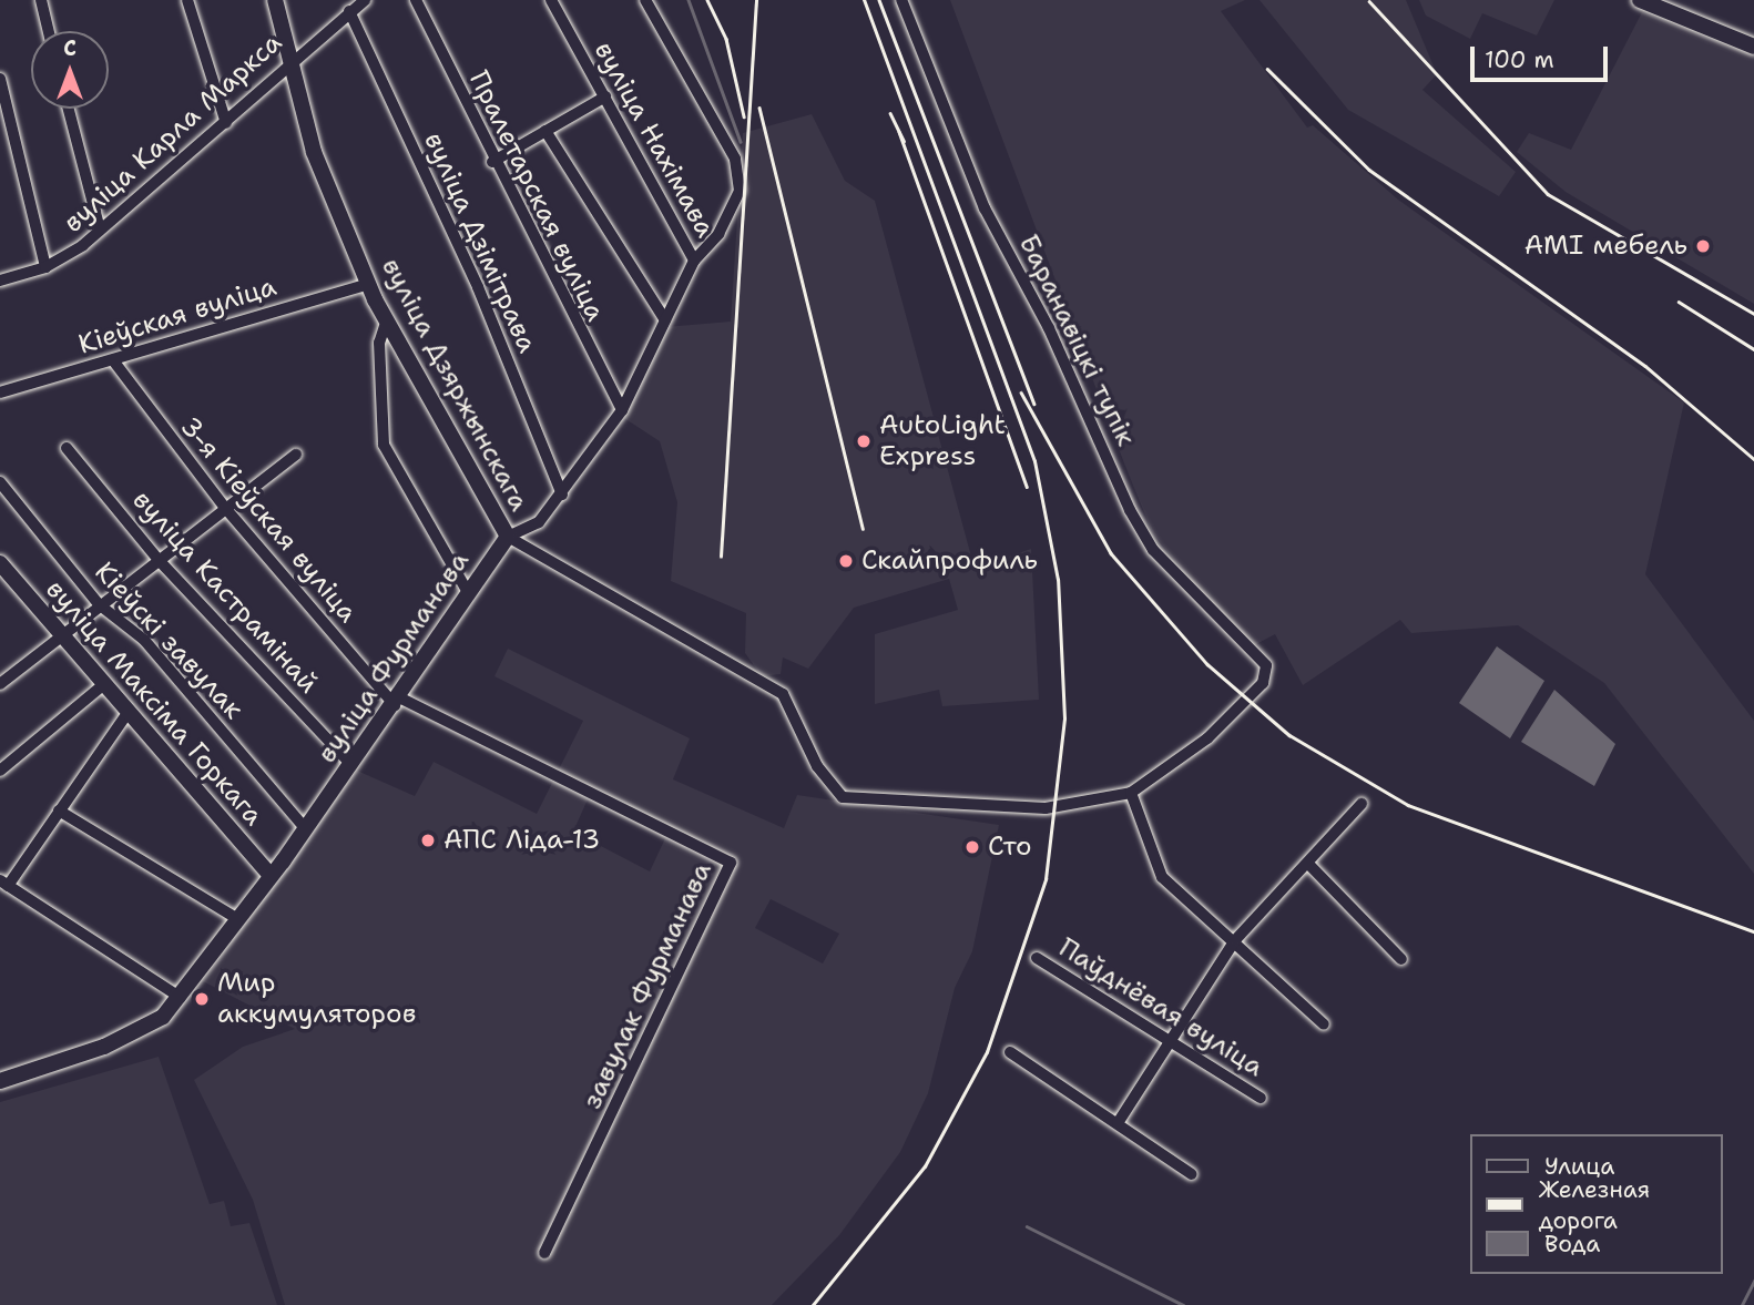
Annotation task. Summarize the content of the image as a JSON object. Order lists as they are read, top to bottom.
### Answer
{
  "streets": {
    "street": [
      "вуліца Карла Маркса",
      "вуліца Нахімава",
      "Пралетарская вуліца",
      "вуліца Дзімітрава",
      "Кіеўская вуліца",
      "Баранавіцкі тупік",
      "вуліца Дзяржынскага",
      "3-я Кіеўская вуліца",
      "вуліца Кастрамінай",
      "Кіеўскі завулак",
      "вуліца Фурманава",
      "вуліца Максіма Горкага",
      "завулак Фурманава",
      "Паўднёвая вуліца"
    ]
  },
  "crossings": [
    ["вуліца Карла Маркса", "вуліца Дзімітрава"],
    ["вуліца Карла Маркса", "вуліца Дзяржынскага"],
    ["вуліца Нахімава", "вуліца Фурманава"],
    ["Пралетарская вуліца", "вуліца Фурманава"],
    ["вуліца Дзімітрава", "вуліца Фурманава"],
    ["Кіеўская вуліца", "вуліца Дзяржынскага"],
    ["Кіеўская вуліца", "3-я Кіеўская вуліца"],
    ["Баранавіцкі тупік", "вуліца Дзяржынскага"],
    ["вуліца Дзяржынскага", "вуліца Фурманава"],
    ["3-я Кіеўская вуліца", "вуліца Фурманава"],
    ["3-я Кіеўская вуліца", "завулак Фурманава"],
    ["вуліца Кастрамінай", "вуліца Фурманава"],
    ["Кіеўскі завулак", "вуліца Фурманава"],
    ["вуліца Фурманава", "вуліца Максіма Горкага"],
    ["вуліца Фурманава", "завулак Фурманава"]
  ],
  "places": [
    "AMI мебель",
    "AutoLight Express",
    "Скайпрофиль",
    "АПС Ліда-13",
    "Сто",
    "Мир аккумуляторов"
  ],
  "legend": ["Улица", "Железная дорога", "Вода"],
  "scale_bar": "100 m",
  "north": "top"
}
